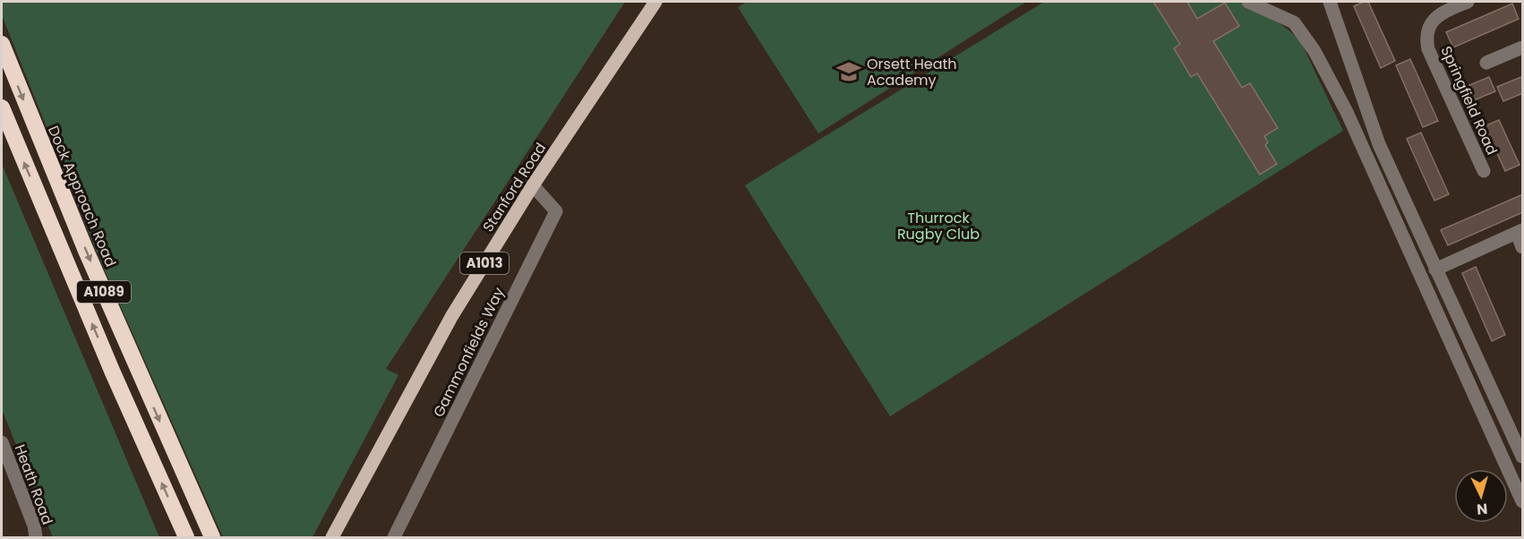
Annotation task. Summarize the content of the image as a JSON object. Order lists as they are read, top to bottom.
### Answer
{
  "streets": {
    "highway": ["Dock Approach Road", "A1089"],
    "main road": ["Stanford Road", "A1013"],
    "street": ["Springfield Road", "Gammonfields Way", "Heath Road"]
  },
  "crossings": [
    ["Stanford Road", "Gammonfields Way"]
  ],
  "parks": ["Thurrock Rugby Club"],
  "places": {
    "school or university": ["Orsett Heath Academy"]
  },
  "north": "bottom"
}
